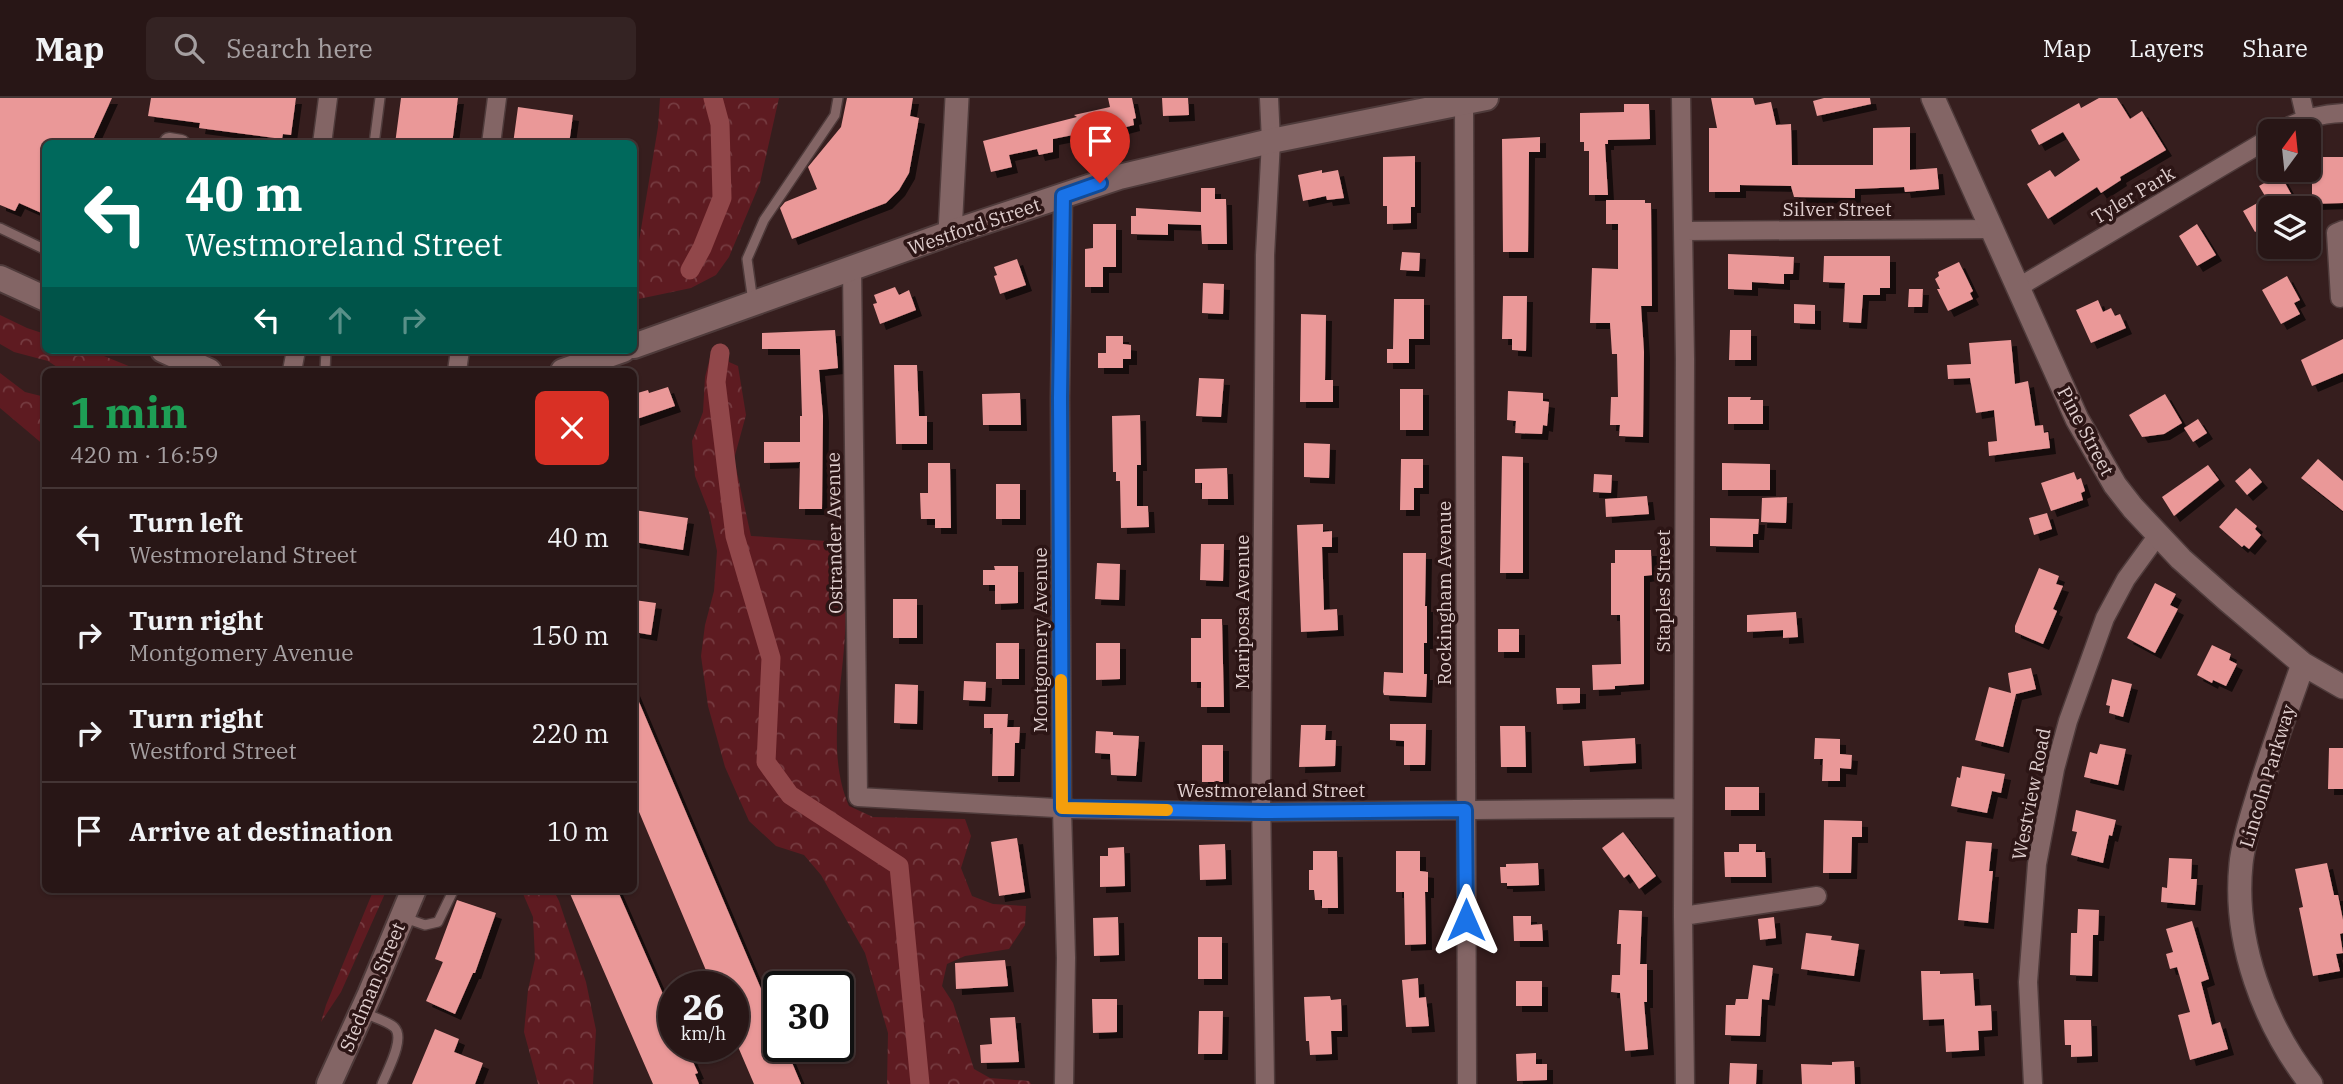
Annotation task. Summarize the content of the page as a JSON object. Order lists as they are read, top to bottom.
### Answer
{
  "streets": {
    "main road": ["Westford Street", "Stedman Street"],
    "street": [
      "Tyler Park",
      "Silver Street",
      "Pine Street",
      "Ostrander Avenue",
      "Staples Street",
      "Rockingham Avenue",
      "Mariposa Avenue",
      "Montgomery Avenue",
      "Lincoln Parkway",
      "Westmoreland Street",
      "Westview Road"
    ]
  },
  "crossings": [
    ["Tyler Park", "Pine Street"],
    ["Silver Street", "Pine Street"],
    ["Silver Street", "Staples Street"],
    ["Westford Street", "Ostrander Avenue"],
    ["Westford Street", "Rockingham Avenue"],
    ["Westford Street", "Mariposa Avenue"],
    ["Westford Street", "Montgomery Avenue"],
    ["Pine Street", "Lincoln Parkway"],
    ["Pine Street", "Westview Road"],
    ["Ostrander Avenue", "Westmoreland Street"],
    ["Staples Street", "Westmoreland Street"],
    ["Rockingham Avenue", "Westmoreland Street"],
    ["Mariposa Avenue", "Westmoreland Street"],
    ["Montgomery Avenue", "Westmoreland Street"]
  ],
  "north": "top",
  "page": {
    "header": "Map",
    "search": "Search here",
    "nav": ["Map", "Layers", "Share"],
    "turn": ["40 m", "Westmoreland Street"],
    "heading": ["1 min", "420 m · 16:59"],
    "list": [
      {
        "name": "Turn left",
        "note": "Westmoreland Street",
        "value": "40 m"
      },
      {
        "name": "Turn right",
        "note": "Montgomery Avenue",
        "value": "150 m"
      },
      {
        "name": "Turn right",
        "note": "Westford Street",
        "value": "220 m"
      },
      {
        "name": "Arrive at destination",
        "value": "10 m"
      }
    ],
    "speed": "26 km/h",
    "limit": "30"
  }
}
